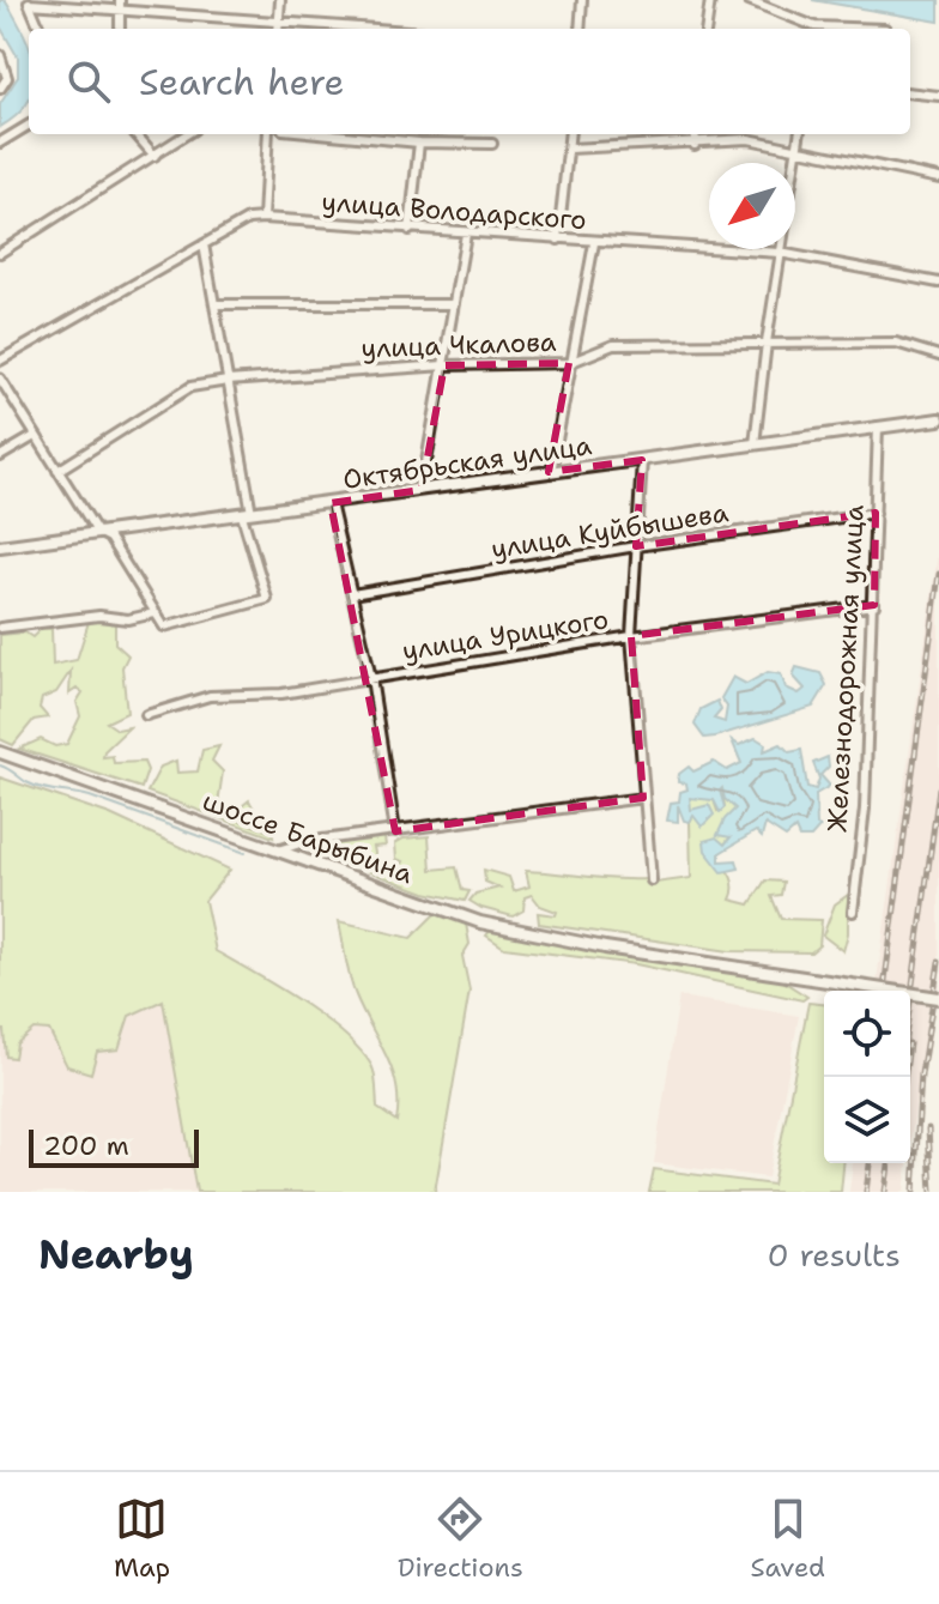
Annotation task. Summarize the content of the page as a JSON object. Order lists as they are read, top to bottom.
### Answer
{
  "streets": {
    "main road": ["Октябрьская улица", "шоссе Барыбина"],
    "street": [
      "улица Володарского",
      "улица Чкалова",
      "улица Куйбышева",
      "улица Урицкого",
      "Железнодорожная улица"
    ]
  },
  "crossings": [
    ["Октябрьская улица", "Железнодорожная улица"],
    ["улица Куйбышева", "Железнодорожная улица"],
    ["улица Урицкого", "Железнодорожная улица"]
  ],
  "scale_bar": "200 m",
  "north": "bottom left",
  "page": {
    "search": "Search here",
    "scale": "200 m",
    "heading": ["Nearby", "0 results"],
    "nav": ["Map", "Directions", "Saved"]
  }
}
